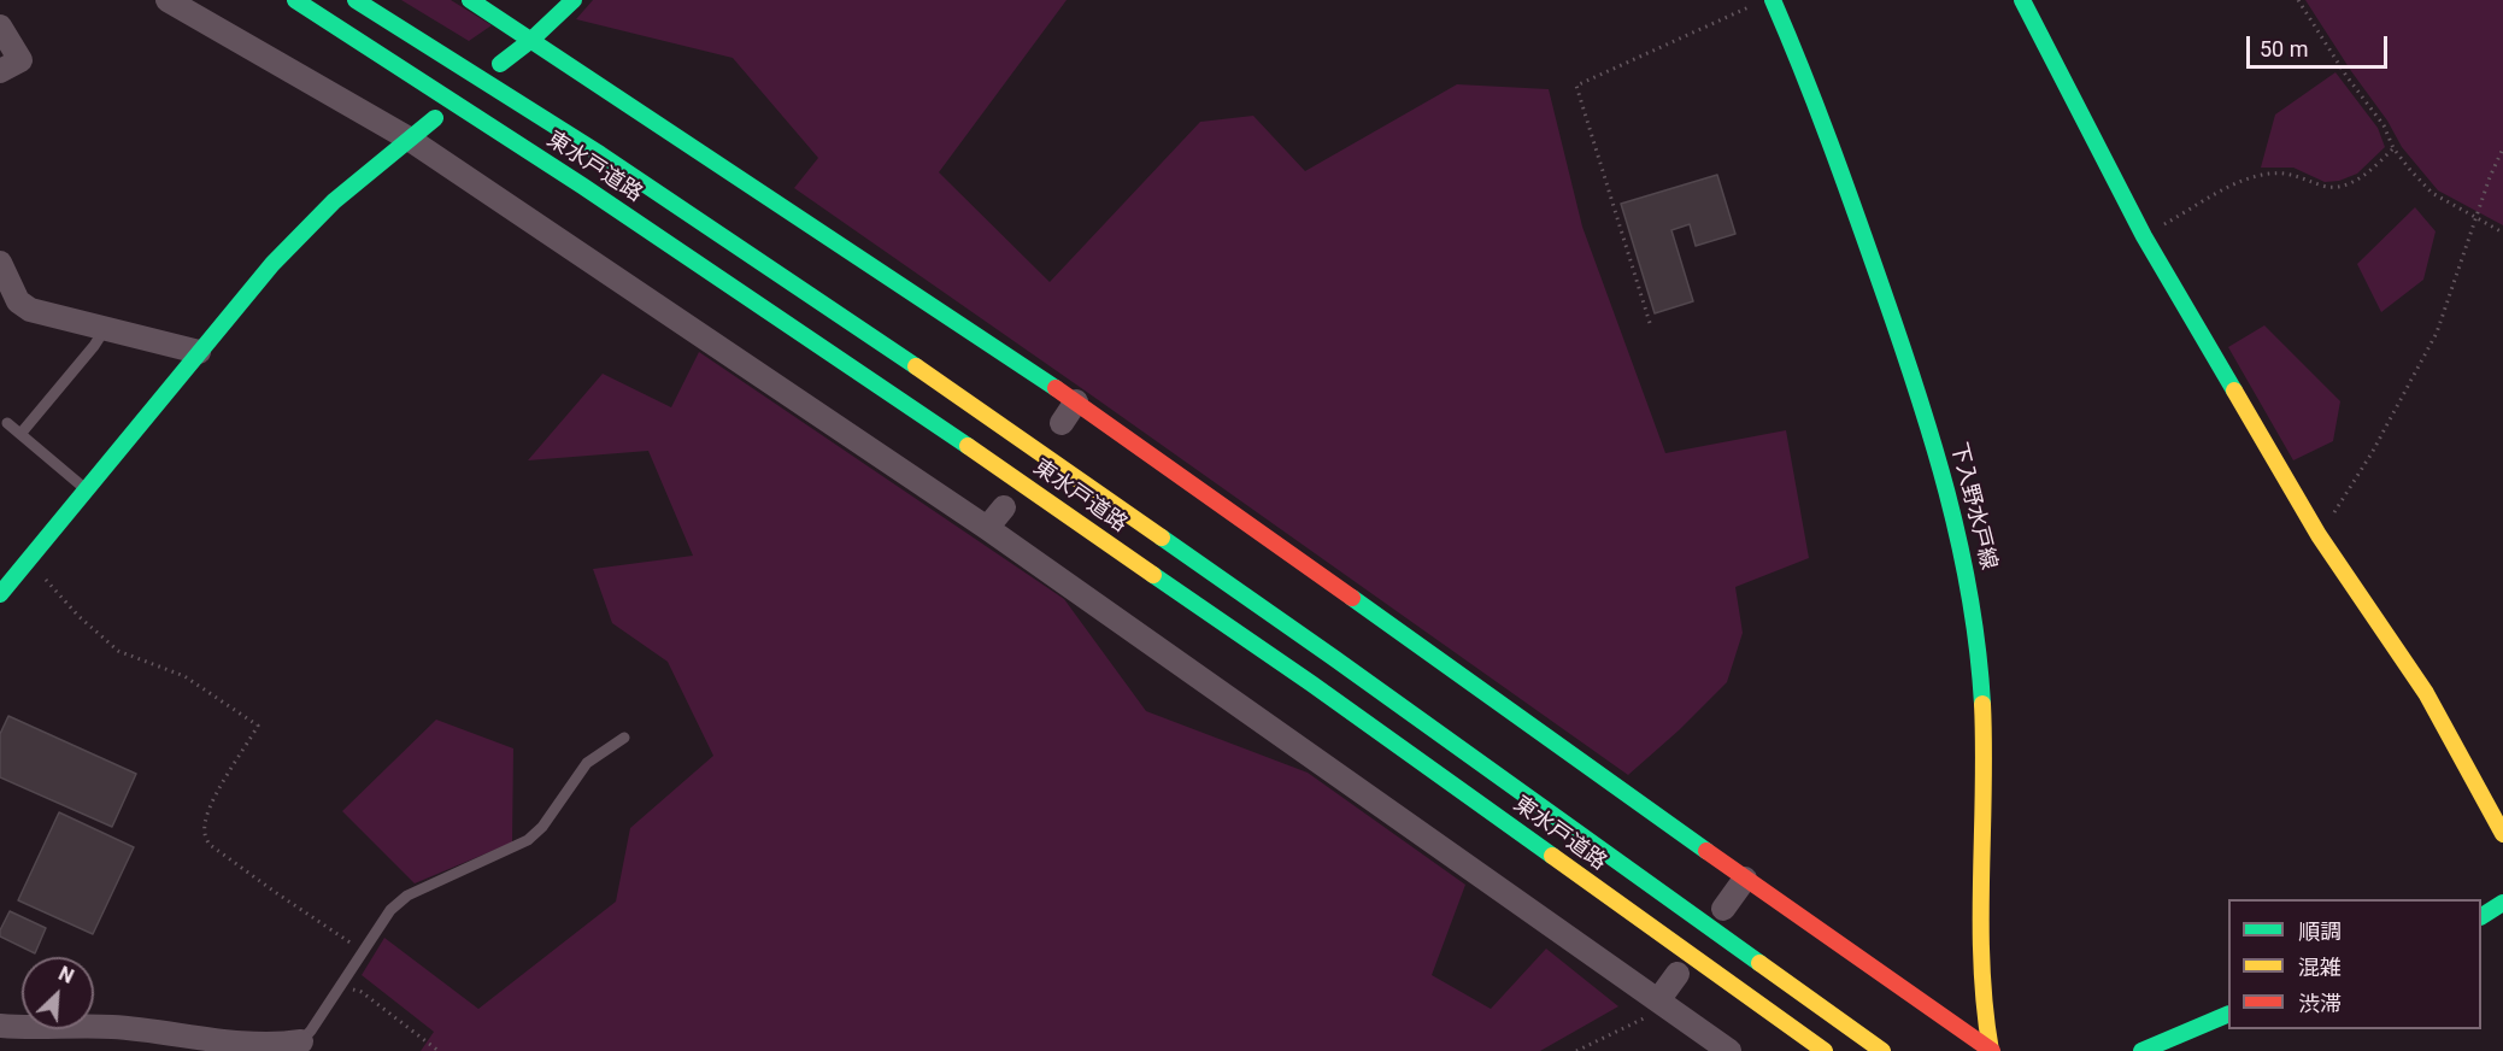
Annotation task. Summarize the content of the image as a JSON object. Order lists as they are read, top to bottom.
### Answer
{
  "streets": {
    "main road": ["東水戸道路", "下入野水戸線"]
  },
  "legend": ["順調", "混雑", "渋滞"],
  "scale_bar": "50 m",
  "north": "top right"
}
